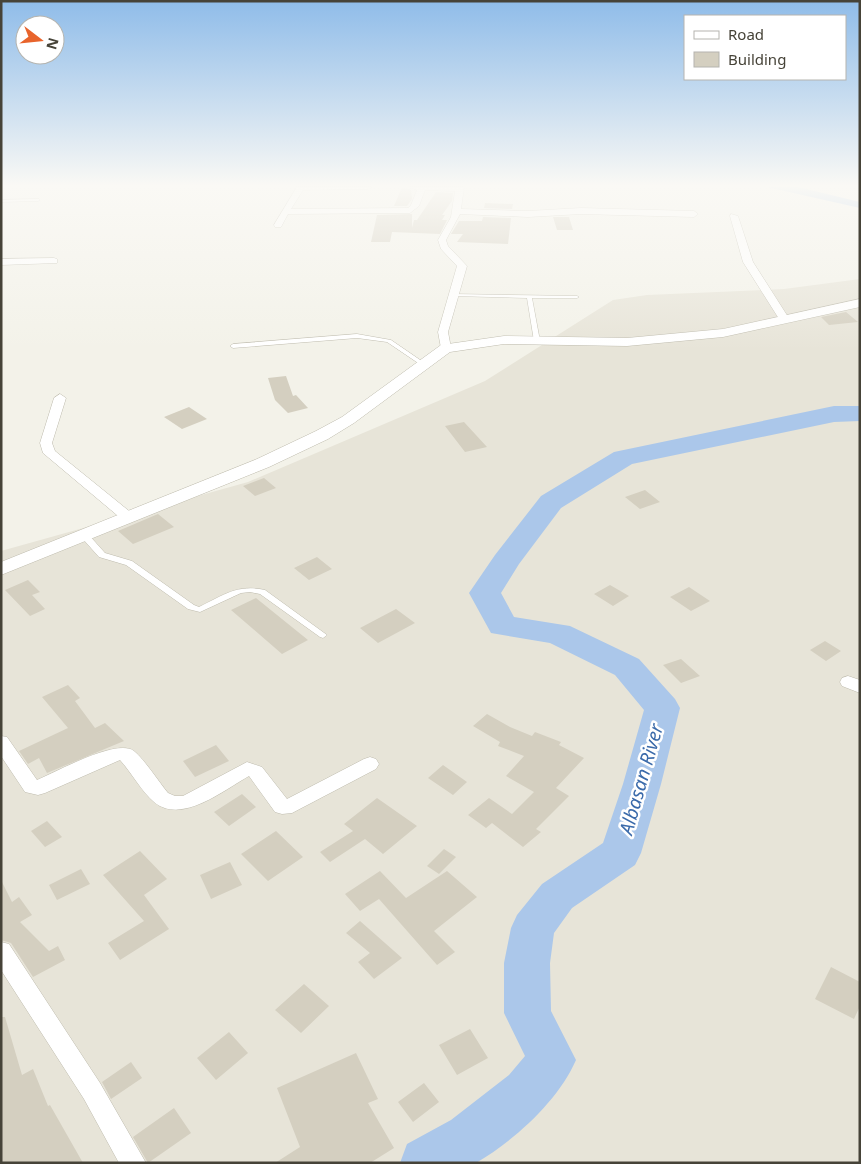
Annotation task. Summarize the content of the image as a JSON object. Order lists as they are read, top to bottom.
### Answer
{
  "water": ["Albasan River"],
  "legend": ["Road", "Building"],
  "north": "right"
}
